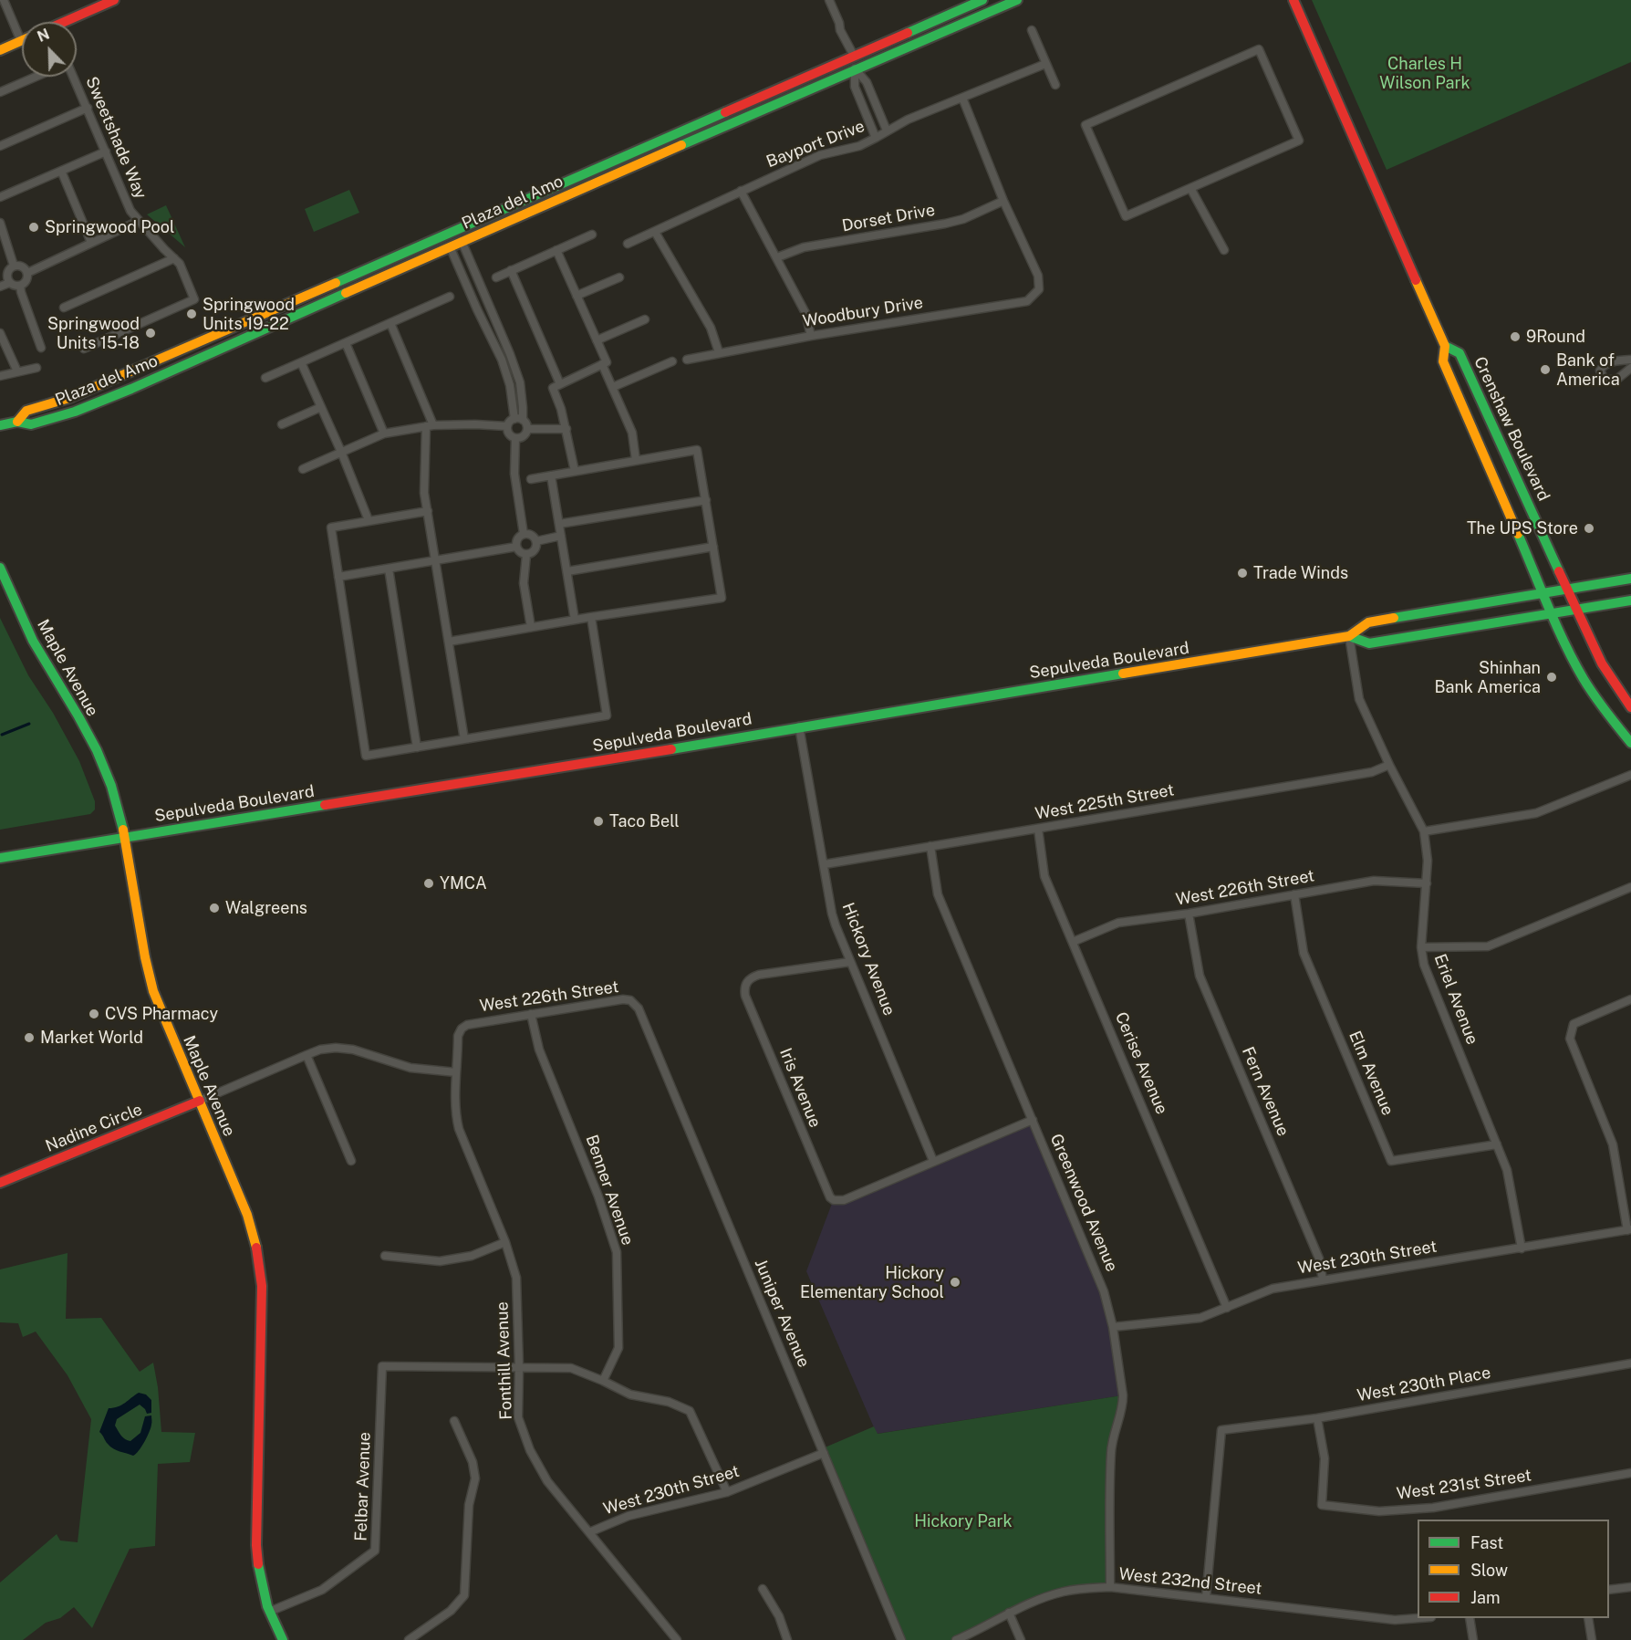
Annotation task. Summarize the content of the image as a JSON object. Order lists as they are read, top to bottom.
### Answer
{
  "streets": {
    "main road": [
      "Plaza del Amo",
      "Crenshaw Boulevard",
      "Sepulveda Boulevard",
      "Maple Avenue",
      "Nadine Circle"
    ],
    "street": [
      "Sweetshade Way",
      "Bayport Drive",
      "Dorset Drive",
      "Woodbury Drive",
      "West 225th Street",
      "West 226th Street",
      "Hickory Avenue",
      "Eriel Avenue",
      "Cerise Avenue",
      "Elm Avenue",
      "Iris Avenue",
      "Fern Avenue",
      "Benner Avenue",
      "Greenwood Avenue",
      "West 230th Street",
      "Juniper Avenue",
      "Fonthill Avenue",
      "West 230th Place",
      "West 231st Street",
      "Felbar Avenue",
      "West 232nd Street"
    ]
  },
  "crossings": [
    ["Dorset Drive", "Woodbury Drive"],
    ["Crenshaw Boulevard", "Sepulveda Boulevard"],
    ["Sepulveda Boulevard", "Maple Avenue"],
    ["Sepulveda Boulevard", "Hickory Avenue"],
    ["Sepulveda Boulevard", "Eriel Avenue"],
    ["Maple Avenue", "Nadine Circle"],
    ["Maple Avenue", "Felbar Avenue"],
    ["West 225th Street", "Hickory Avenue"],
    ["West 225th Street", "Eriel Avenue"],
    ["West 225th Street", "Cerise Avenue"],
    ["West 225th Street", "Greenwood Avenue"],
    ["West 226th Street", "Eriel Avenue"],
    ["West 226th Street", "Cerise Avenue"],
    ["West 226th Street", "Elm Avenue"],
    ["West 226th Street", "Fern Avenue"],
    ["West 226th Street", "Benner Avenue"],
    ["West 226th Street", "Juniper Avenue"],
    ["West 226th Street", "Fonthill Avenue"],
    ["Hickory Avenue", "Iris Avenue"],
    ["Eriel Avenue", "Elm Avenue"],
    ["Eriel Avenue", "West 230th Street"],
    ["Cerise Avenue", "West 230th Street"],
    ["Fern Avenue", "West 230th Street"],
    ["Greenwood Avenue", "West 230th Street"],
    ["Greenwood Avenue", "West 232nd Street"],
    ["West 230th Street", "Juniper Avenue"],
    ["West 230th Street", "Fonthill Avenue"],
    ["Fonthill Avenue", "Felbar Avenue"],
    ["West 230th Place", "West 231st Street"],
    ["West 230th Place", "West 232nd Street"]
  ],
  "parks": ["Charles H Wilson Park", "Hickory Park"],
  "places": [
    "Springwood Pool",
    "Springwood Units 19-22",
    "Springwood Units 15-18",
    "9Round",
    "Bank of America",
    "The UPS Store",
    "Trade Winds",
    "Shinhan Bank America",
    "Taco Bell",
    "YMCA",
    "Walgreens",
    "CVS Pharmacy",
    "Market World",
    "Hickory Elementary School"
  ],
  "legend": ["Fast", "Slow", "Jam"],
  "north": "top left"
}
